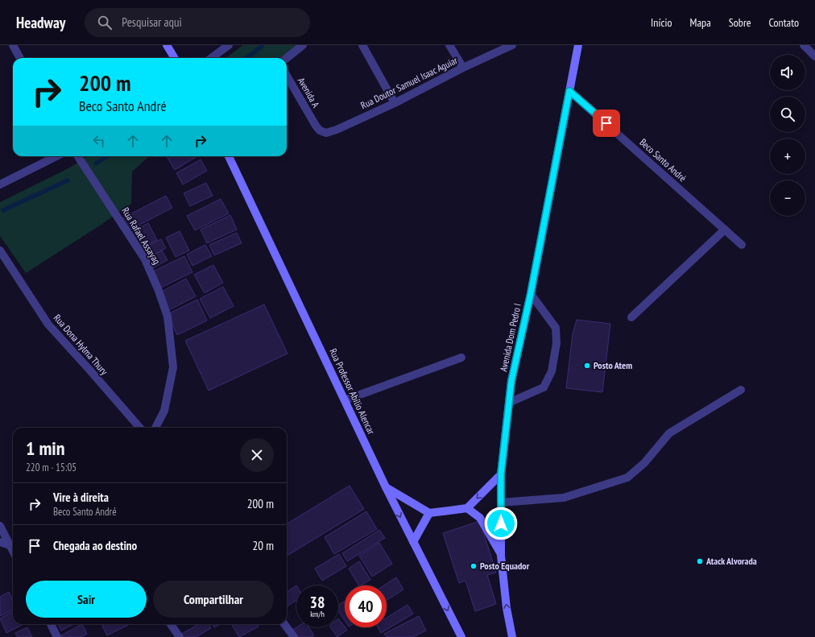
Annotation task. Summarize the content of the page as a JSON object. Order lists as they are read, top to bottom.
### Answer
{
  "streets": {
    "street": [
      "Rua Doutor Samuel Isaac Aguiar",
      "Avenida A",
      "Beco Santo André",
      "Rua Rafael Assayag",
      "Avenida Dom Pedro I",
      "Rua Dona Hylma Thury",
      "Rua Professor Abílio Alencar"
    ]
  },
  "crossings": [
    ["Rua Doutor Samuel Isaac Aguiar", "Avenida A"],
    ["Beco Santo André", "Avenida Dom Pedro I"]
  ],
  "places": ["Posto Atem", "Atack Alvorada", "Posto Equador"],
  "page": {
    "header": "Headway",
    "search": "Pesquisar aqui",
    "nav": [
      "Início",
      "Mapa",
      "Sobre",
      "Contato"
    ],
    "map_buttons": ["+", "−"],
    "turn": ["200 m", "Beco Santo André"],
    "heading": ["1 min", "220 m · 15:05"],
    "list": [
      {
        "name": "Vire à direita",
        "note": "Beco Santo André",
        "value": "200 m"
      },
      {
        "name": "Chegada ao destino",
        "value": "20 m"
      }
    ],
    "buttons": ["Sair", "Compartilhar"],
    "speed": "38 km/h",
    "limit": "40"
  }
}
